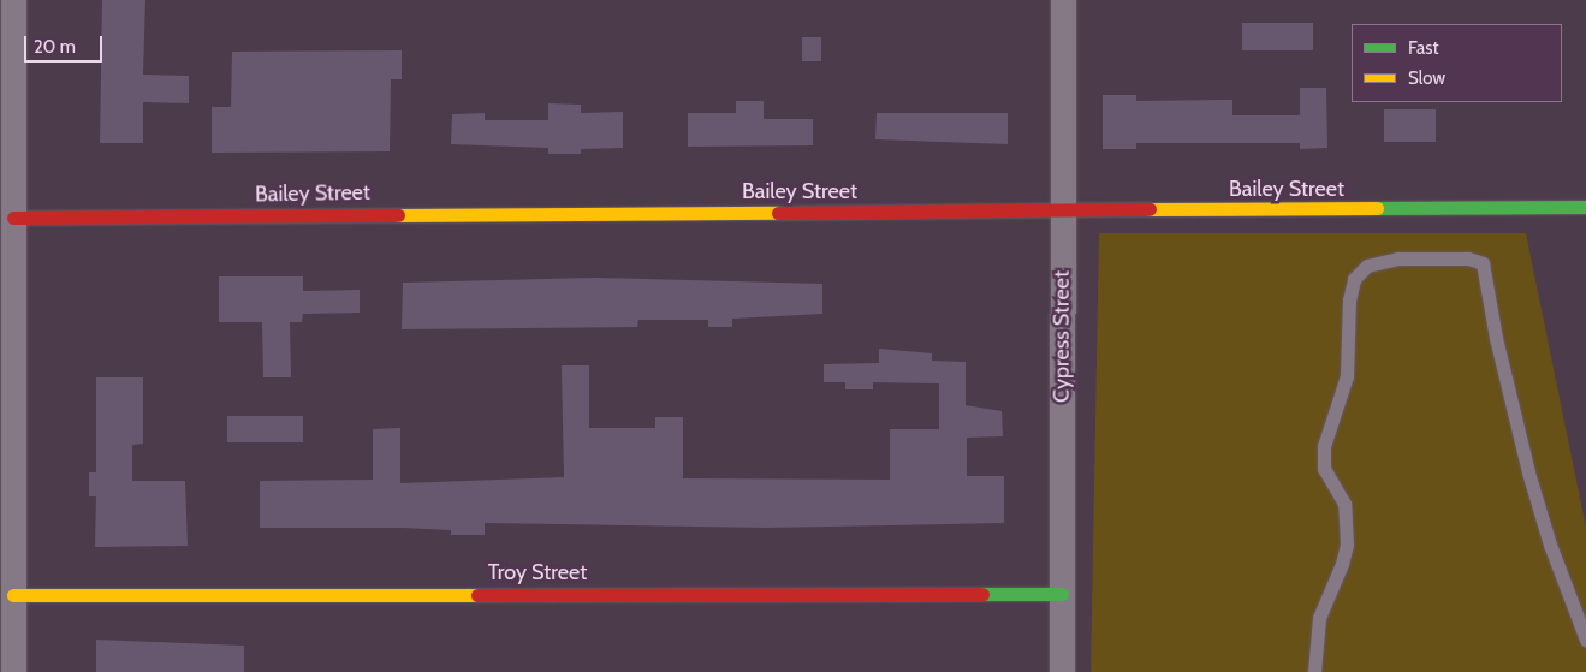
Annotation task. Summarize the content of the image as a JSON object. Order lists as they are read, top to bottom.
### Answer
{
  "streets": {
    "street": ["Bailey Street", "Cypress Street", "Troy Street"]
  },
  "crossings": [
    ["Bailey Street", "Cypress Street"],
    ["Cypress Street", "Troy Street"]
  ],
  "legend": ["Fast", "Slow"],
  "scale_bar": "20 m"
}
